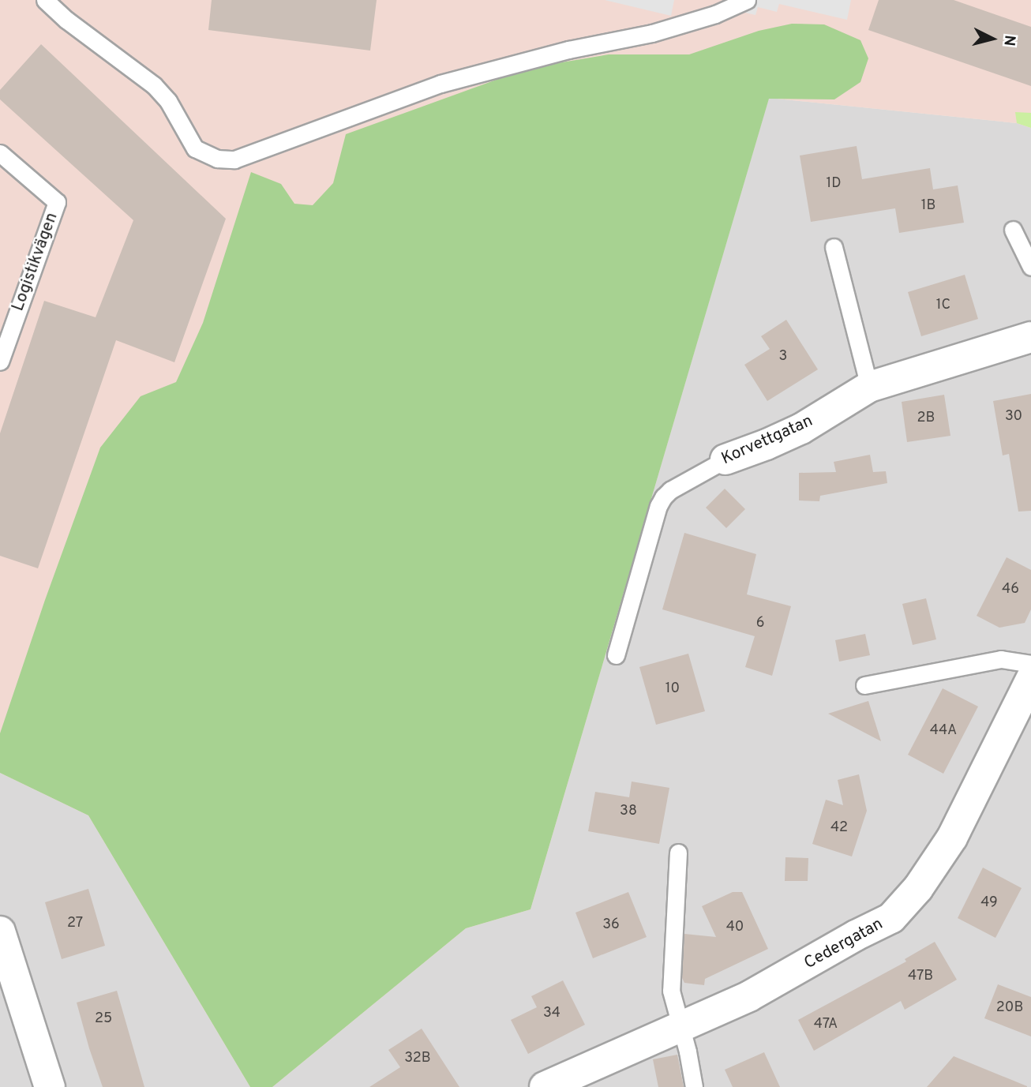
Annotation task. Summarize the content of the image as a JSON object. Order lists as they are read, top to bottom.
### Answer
{
  "streets": {
    "street": ["Korvettgatan", "Cedergatan"],
    "lane": ["Logistikvägen"]
  },
  "house_numbers": [
    "1D",
    "1B",
    "1C",
    "3",
    "30",
    "2B",
    "46",
    "6",
    "10",
    "44A",
    "38",
    "42",
    "49",
    "27",
    "36",
    "40",
    "47B",
    "20B",
    "34",
    "25",
    "47A",
    "32B"
  ],
  "north": "right"
}
